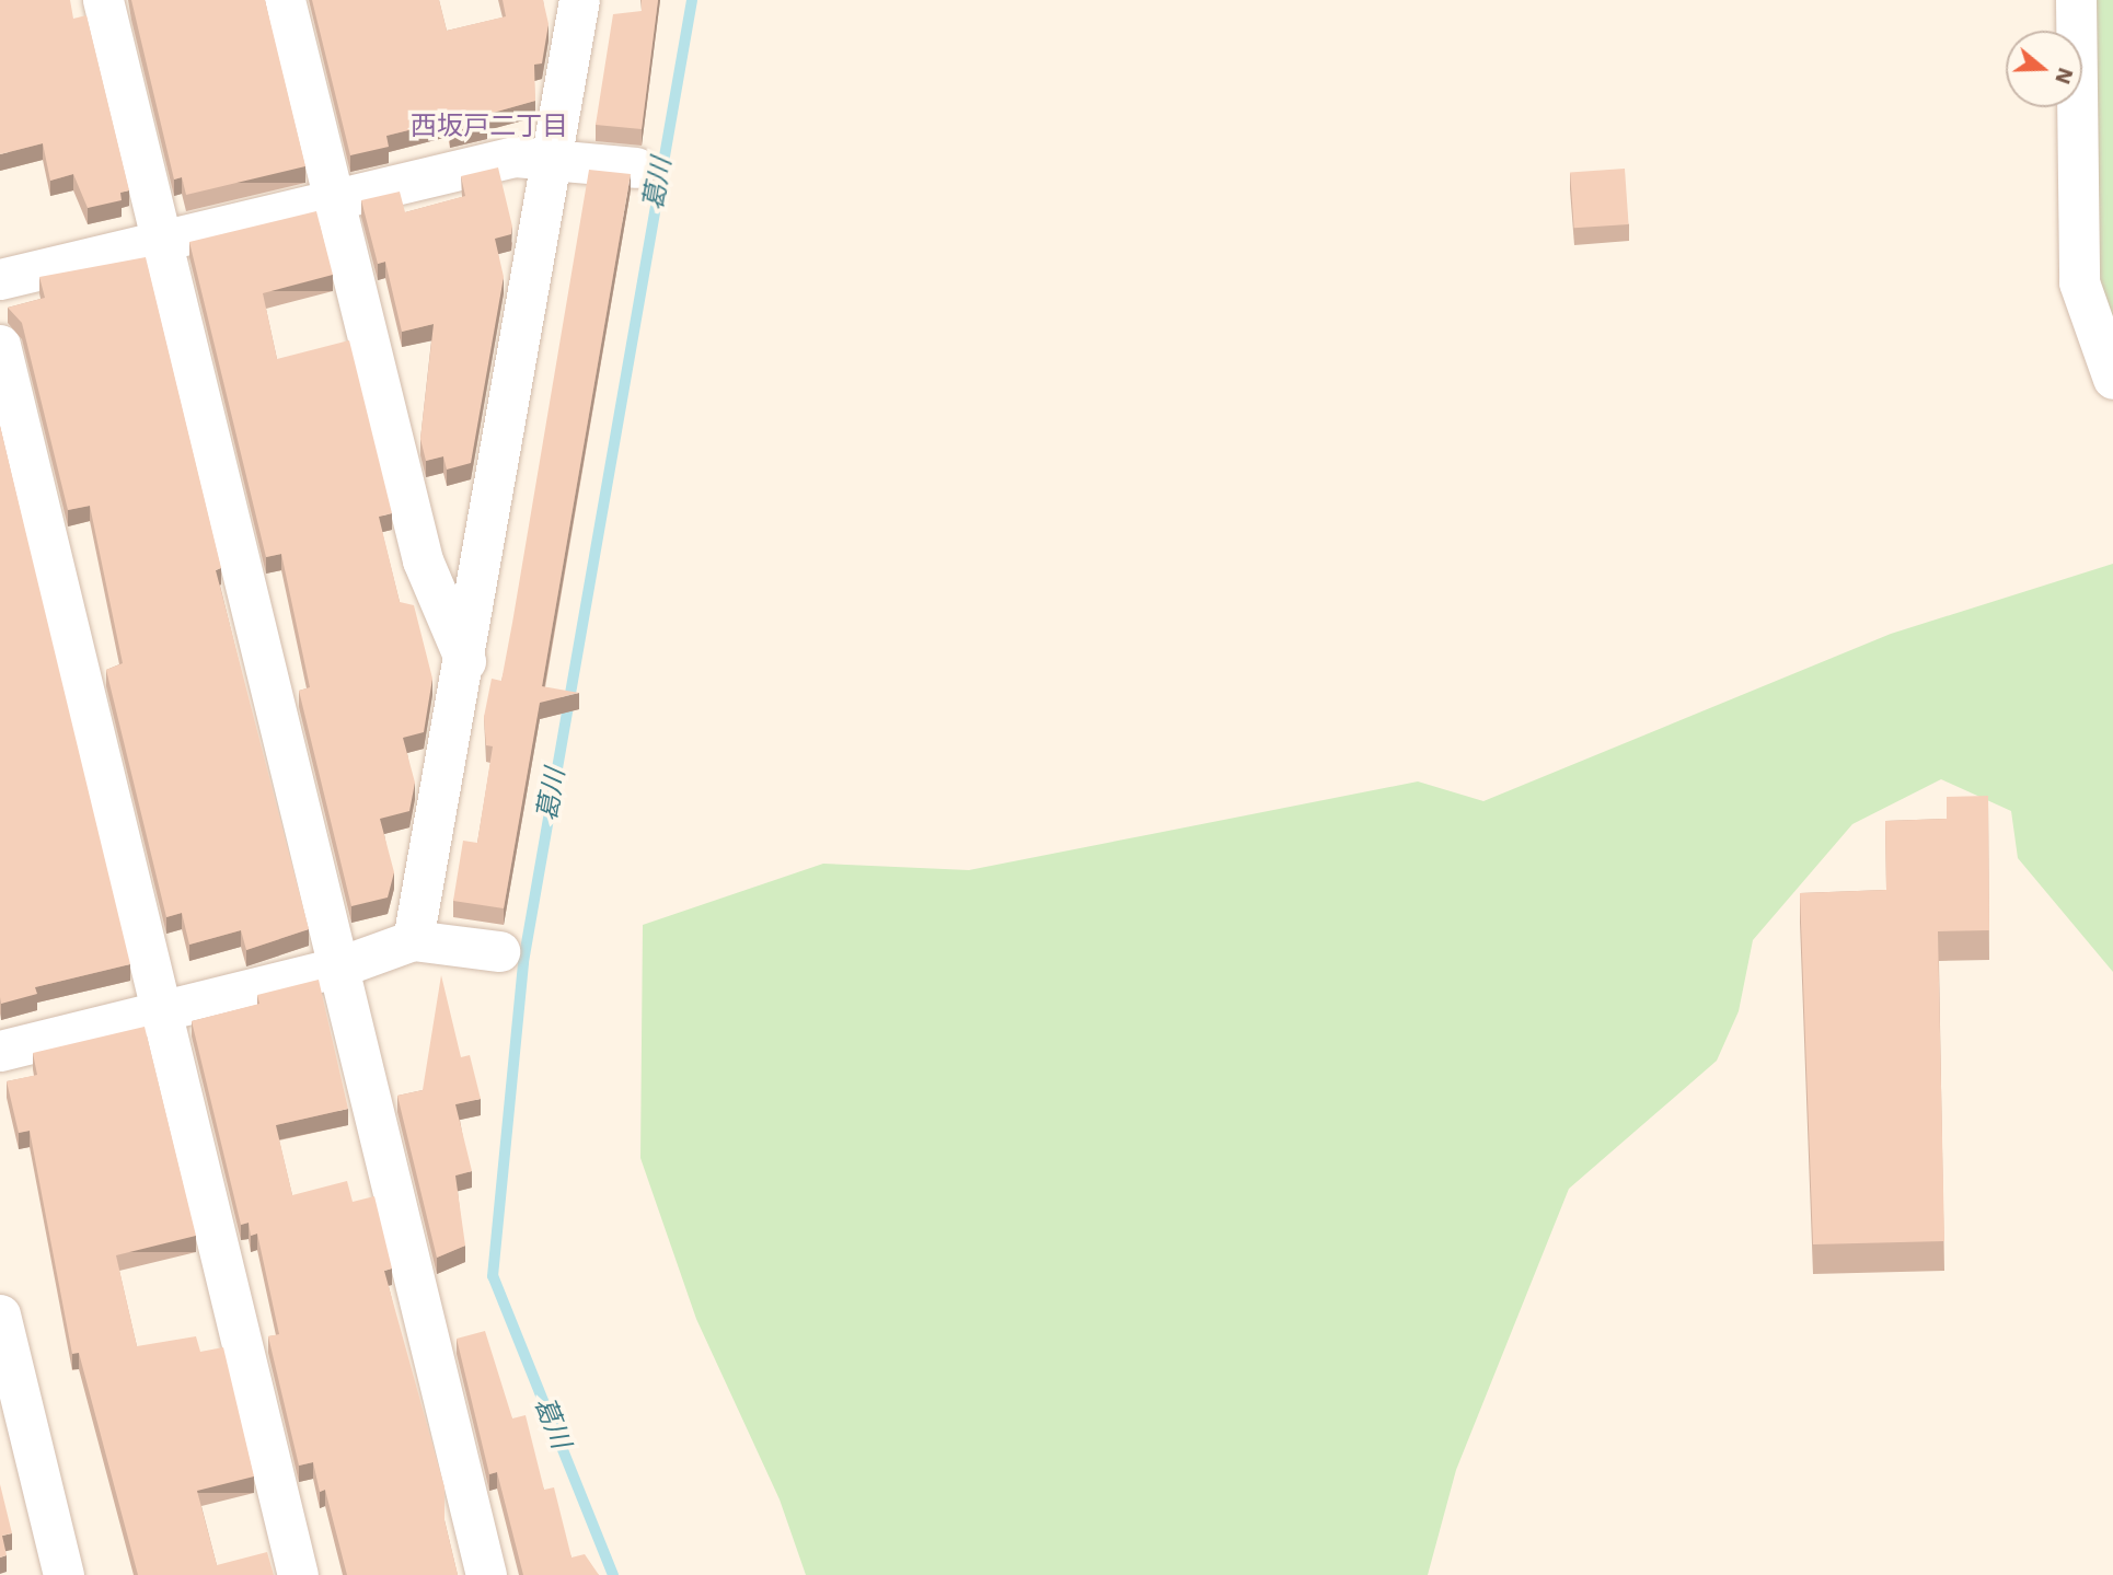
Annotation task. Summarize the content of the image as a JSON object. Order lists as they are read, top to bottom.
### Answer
{
  "districts": ["西坂戸二丁目"],
  "water": ["葛川"],
  "north": "right"
}
